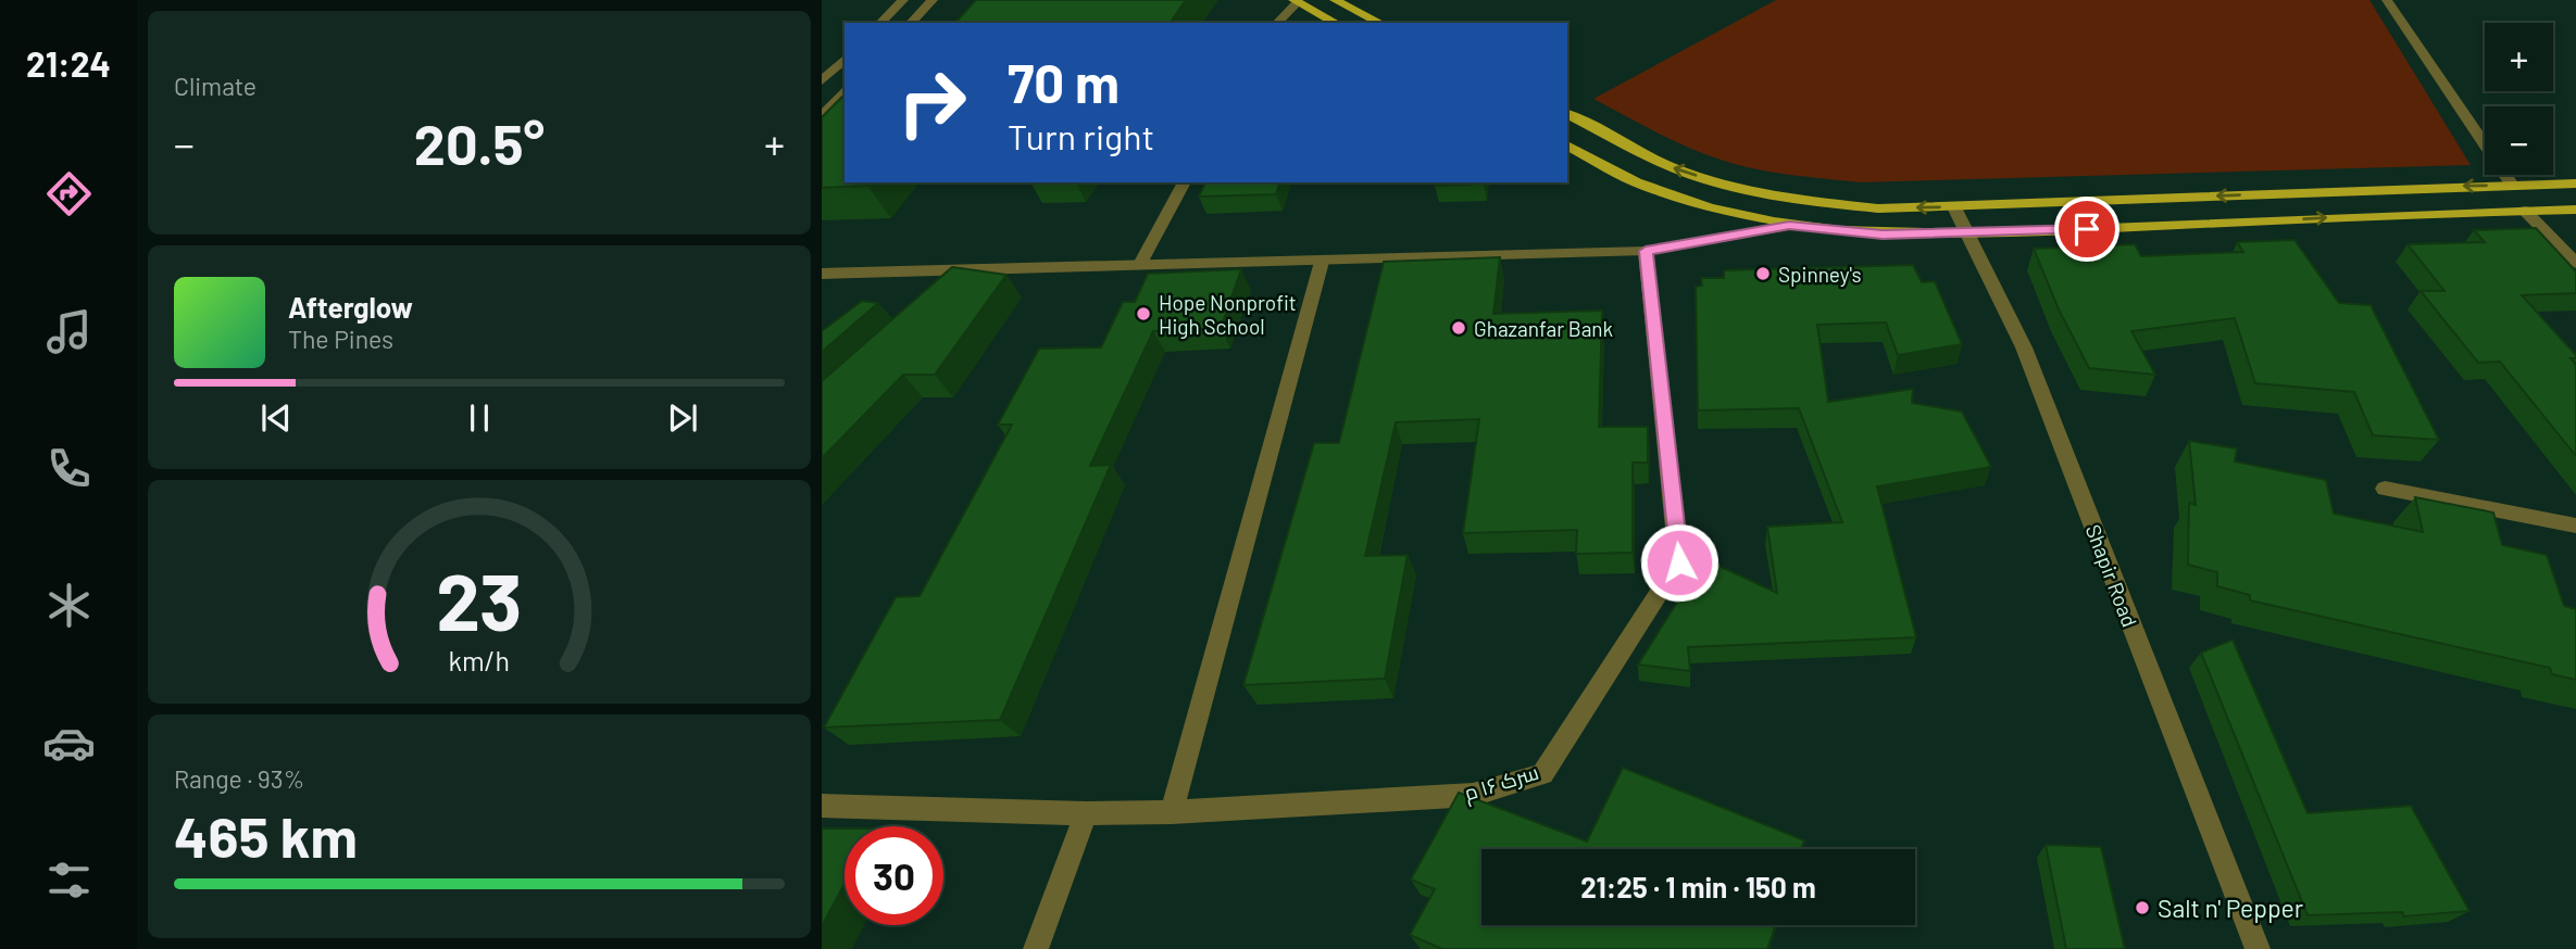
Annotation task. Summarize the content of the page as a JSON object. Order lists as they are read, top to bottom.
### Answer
{
  "streets": {
    "street": ["Shapir Road", "سرک ۱۶ م"]
  },
  "places": [
    "Spinney's",
    "Hope Nonprofit High School",
    "Ghazanfar Bank",
    "Salt n' Pepper"
  ],
  "page": {
    "tabs": "21:24",
    "tile": [
      "Climate",
      ["Range · 93%", "465 km"]
    ],
    "map_buttons": ["+", "−"],
    "turn": ["70 m", "Turn right"],
    "heat": ["−", "20.5°", "+"],
    "song": ["Afterglow", "The Pines"],
    "limit": "30",
    "trip": "21:25 · 1 min · 150 m",
    "gauge": ["23", "km/h"]
  }
}
